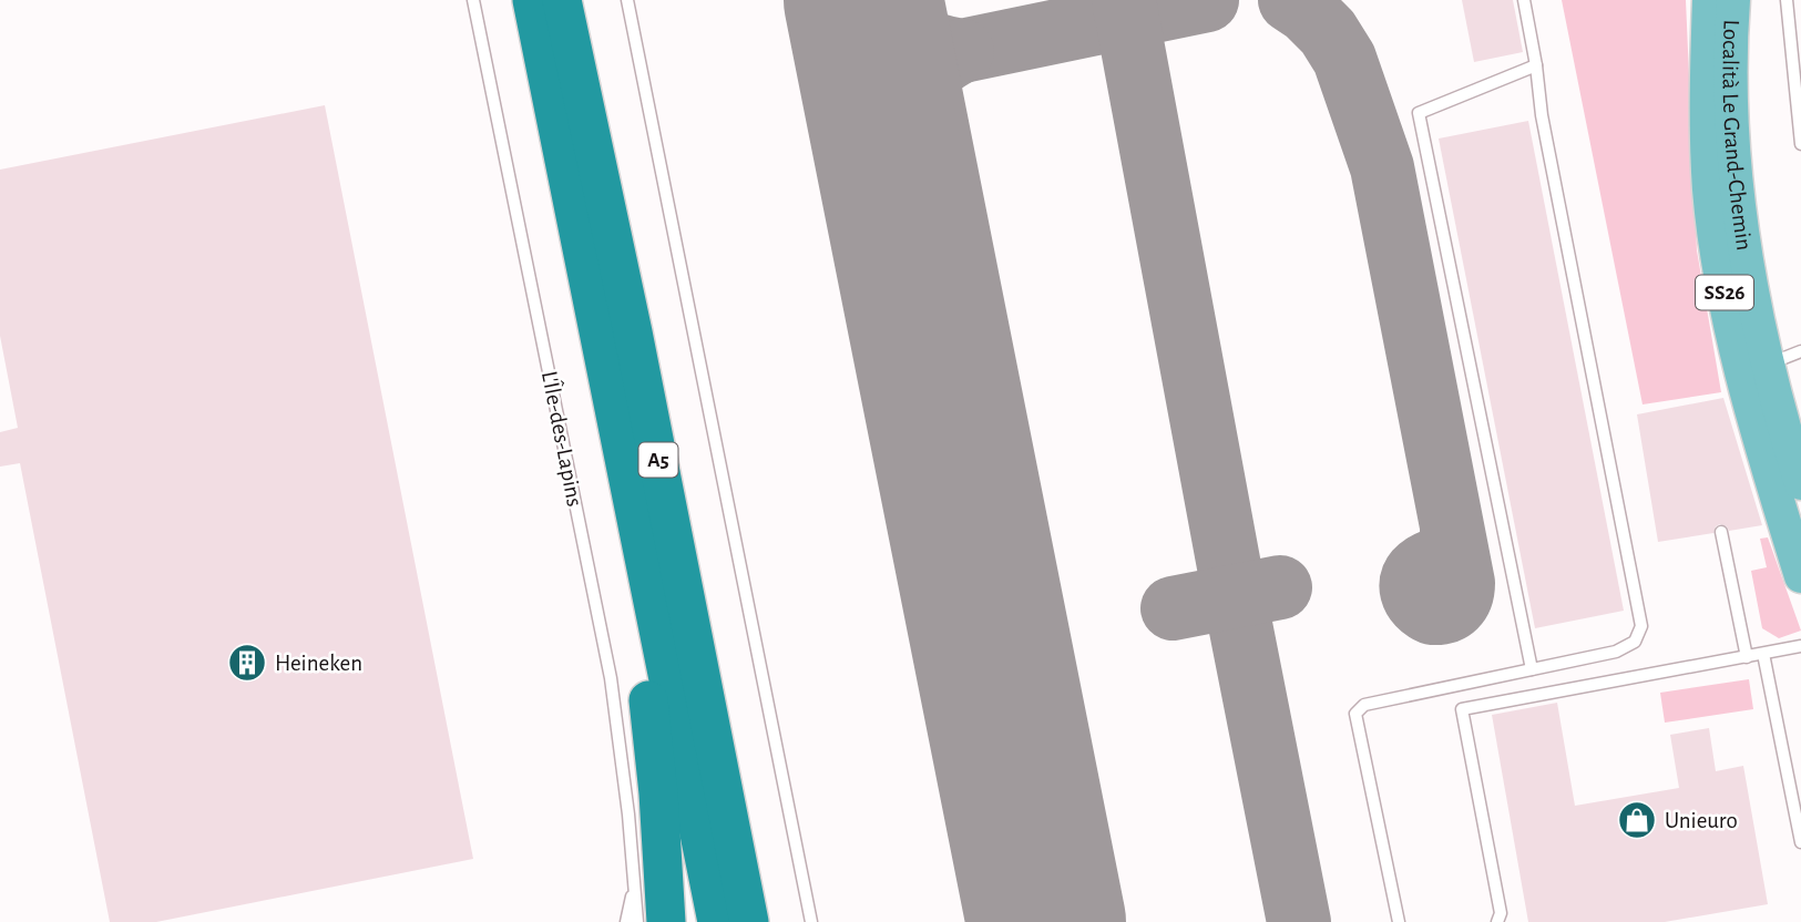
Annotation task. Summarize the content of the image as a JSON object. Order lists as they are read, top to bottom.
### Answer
{
  "streets": {
    "highway": ["A5"],
    "main road": ["Località Le Grand-Chemin", "SS26"],
    "lane": ["L'Île-des-Lapins"]
  },
  "places": {
    "building": ["Heineken"],
    "shop": ["Unieuro"]
  }
}
